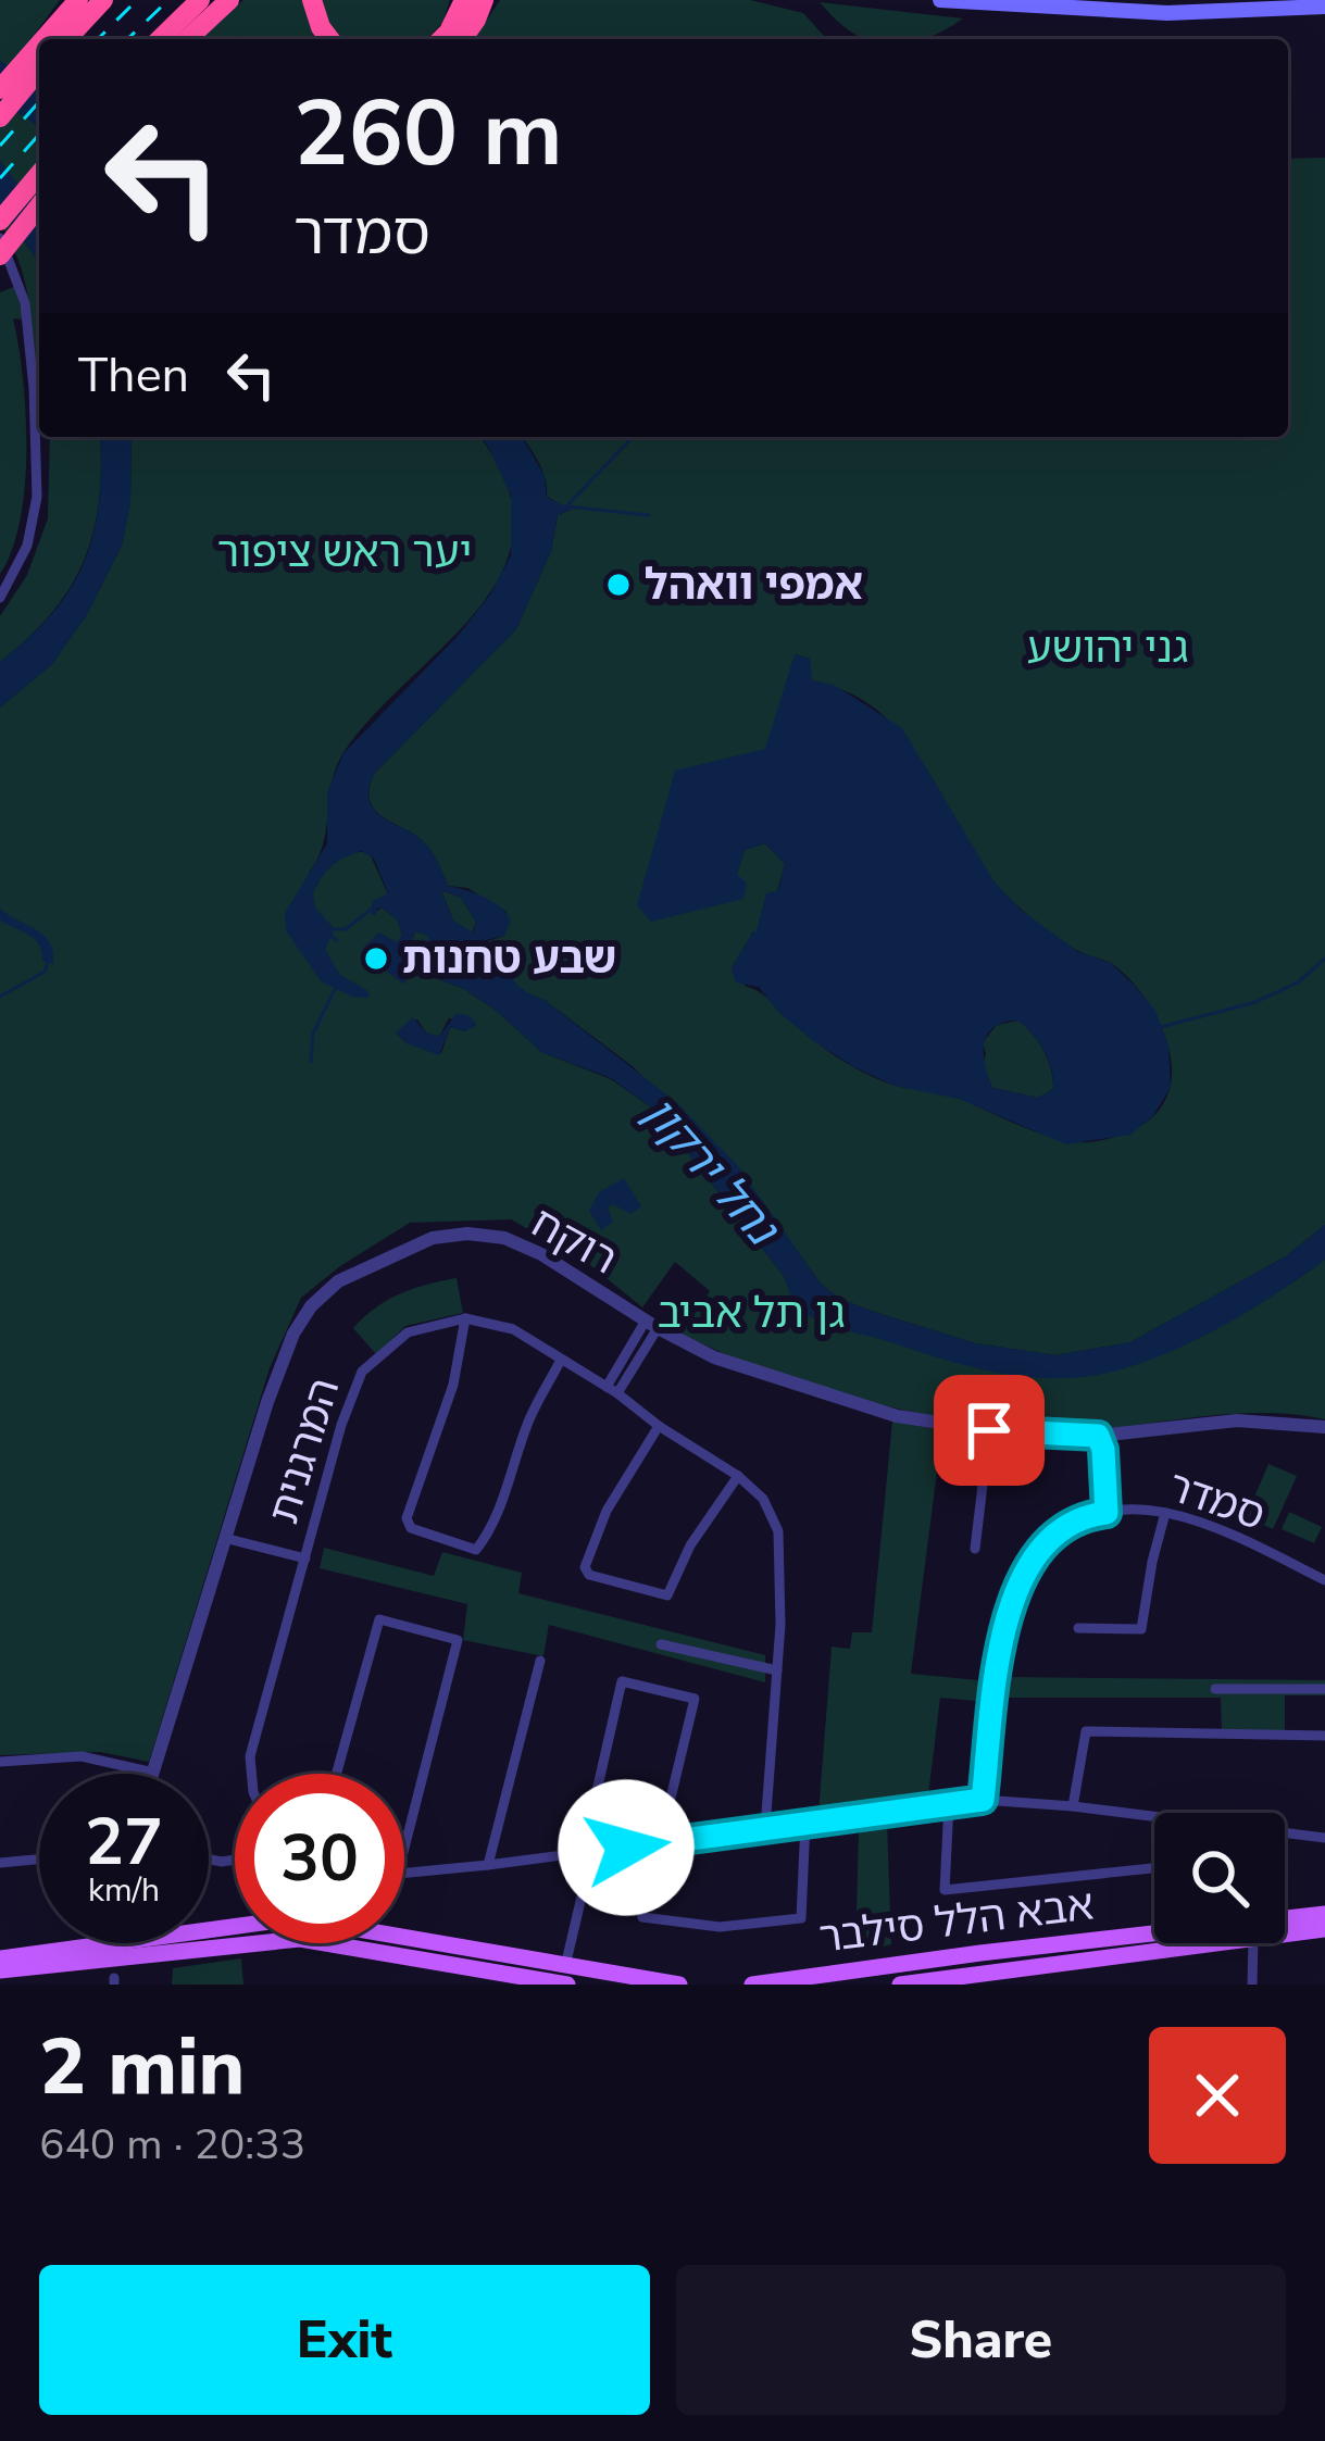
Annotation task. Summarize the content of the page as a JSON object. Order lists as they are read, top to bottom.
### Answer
{
  "streets": {
    "main road": ["אבא הלל סילבר"],
    "street": ["רוקח", "המרגנית", "סמדר"]
  },
  "water": ["נחל ירקון"],
  "parks": ["יער ראש ציפור", "גני יהושע", "גן תל אביב"],
  "places": ["אמפי וואהל", "שבע טחנות"],
  "page": {
    "turn": ["260 m", "סמדר"],
    "then": "Then",
    "speed": "27 km/h",
    "limit": "30",
    "heading": ["2 min", "640 m · 20:33"],
    "buttons": ["Exit", "Share"]
  }
}
